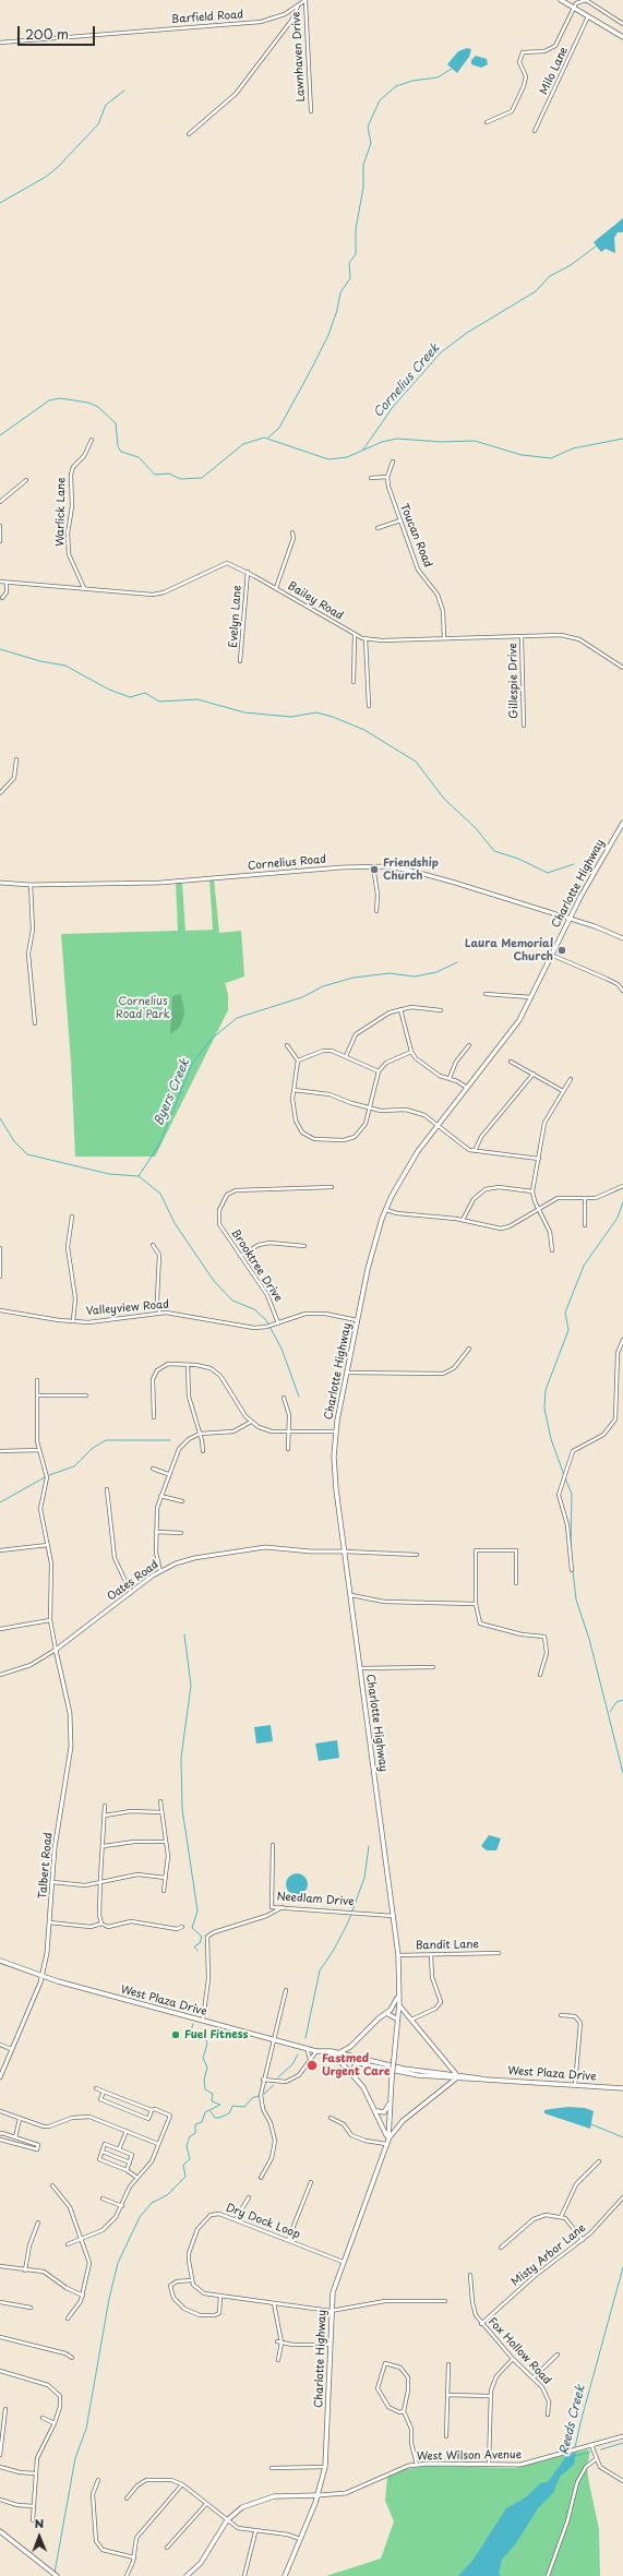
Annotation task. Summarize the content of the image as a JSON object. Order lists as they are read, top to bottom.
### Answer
{
  "streets": {
    "main road": ["Charlotte Highway", "West Plaza Drive"],
    "street": [
      "Barfield Road",
      "Lawnhaven Drive",
      "Milo Lane",
      "Warlick Lane",
      "Toucan Road",
      "Bailey Road",
      "Evelyn Lane",
      "Gillespie Drive",
      "Cornelius Road",
      "Brooktree Drive",
      "Valleyview Road",
      "Oates Road",
      "Talbert Road",
      "Needlam Drive",
      "Bandit Lane",
      "Dry Dock Loop",
      "Misty Arbor Lane",
      "Fox Hollow Road",
      "West Wilson Avenue"
    ]
  },
  "crossings": [
    ["Barfield Road", "Lawnhaven Drive"],
    ["Warlick Lane", "Bailey Road"],
    ["Toucan Road", "Bailey Road"],
    ["Bailey Road", "Evelyn Lane"],
    ["Bailey Road", "Gillespie Drive"],
    ["Cornelius Road", "Charlotte Highway"],
    ["Charlotte Highway", "Valleyview Road"],
    ["Charlotte Highway", "Oates Road"],
    ["Charlotte Highway", "Needlam Drive"],
    ["Charlotte Highway", "Bandit Lane"],
    ["Charlotte Highway", "Dry Dock Loop"],
    ["Charlotte Highway", "West Wilson Avenue"],
    ["Brooktree Drive", "Valleyview Road"],
    ["Oates Road", "Talbert Road"],
    ["Talbert Road", "West Plaza Drive"],
    ["Misty Arbor Lane", "Fox Hollow Road"]
  ],
  "water": ["Cornelius Creek", "Byers Creek", "Reeds Creek"],
  "parks": ["Cornelius Road Park"],
  "places": [
    "Friendship Church",
    "Laura Memorial Church",
    "Fuel Fitness",
    "Fastmed Urgent Care"
  ],
  "scale_bar": "200 m",
  "north": "top"
}
